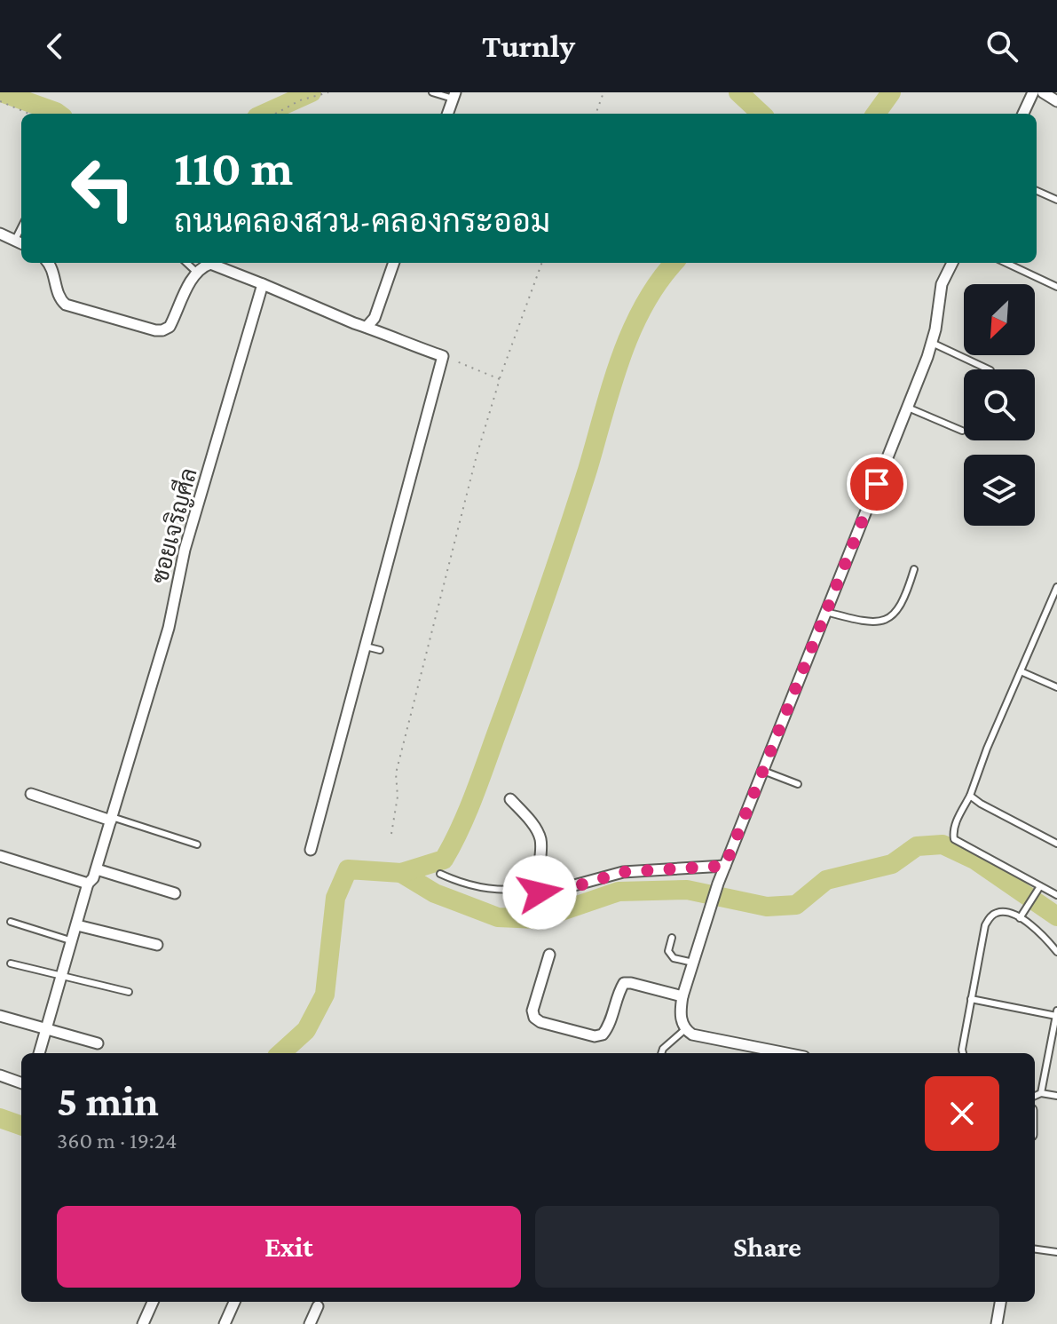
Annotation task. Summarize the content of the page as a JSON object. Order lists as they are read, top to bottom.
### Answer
{
  "streets": {
    "street": ["ซอยเจริญศีล"]
  },
  "north": "bottom left",
  "page": {
    "header": "Turnly",
    "turn": ["110 m", "ถนนคลองสวน-คลองกระออม"],
    "heading": ["5 min", "360 m · 19:24"],
    "buttons": ["Exit", "Share"]
  }
}
